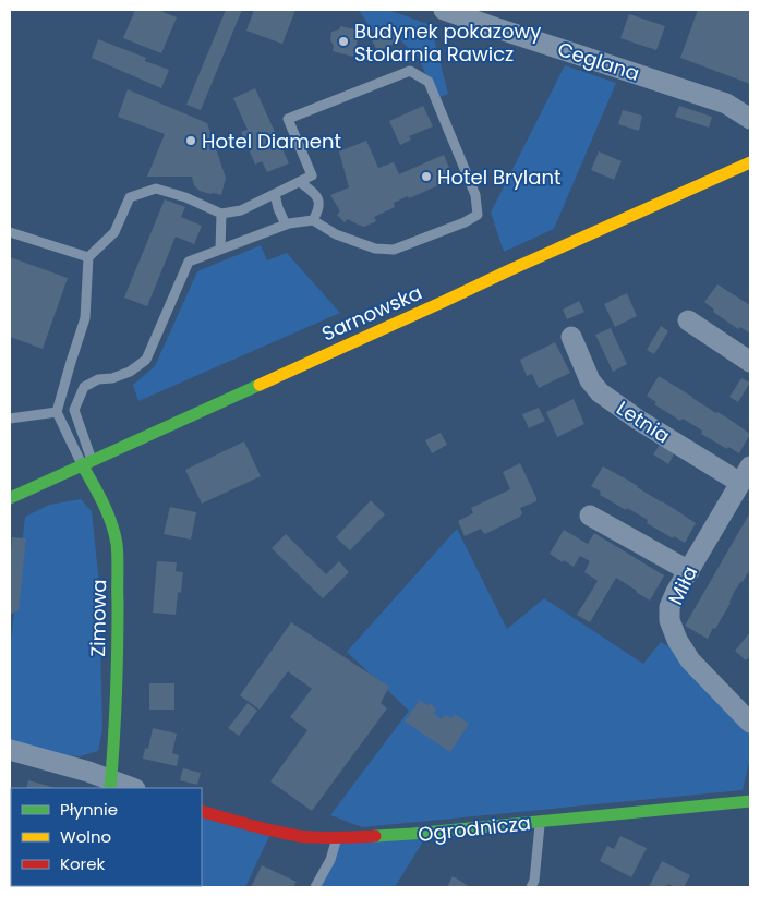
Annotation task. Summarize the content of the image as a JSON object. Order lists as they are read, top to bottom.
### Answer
{
  "streets": {
    "street": [
      "Ceglana",
      "Sarnowska",
      "Letnia",
      "Miła",
      "Zimowa",
      "Ogrodnicza"
    ]
  },
  "crossings": [
    ["Sarnowska", "Zimowa"],
    ["Letnia", "Miła"]
  ],
  "places": ["Budynek pokazowy Stolarnia Rawicz", "Hotel Diament", "Hotel Brylant"],
  "legend": ["Płynnie", "Wolno", "Korek"]
}
